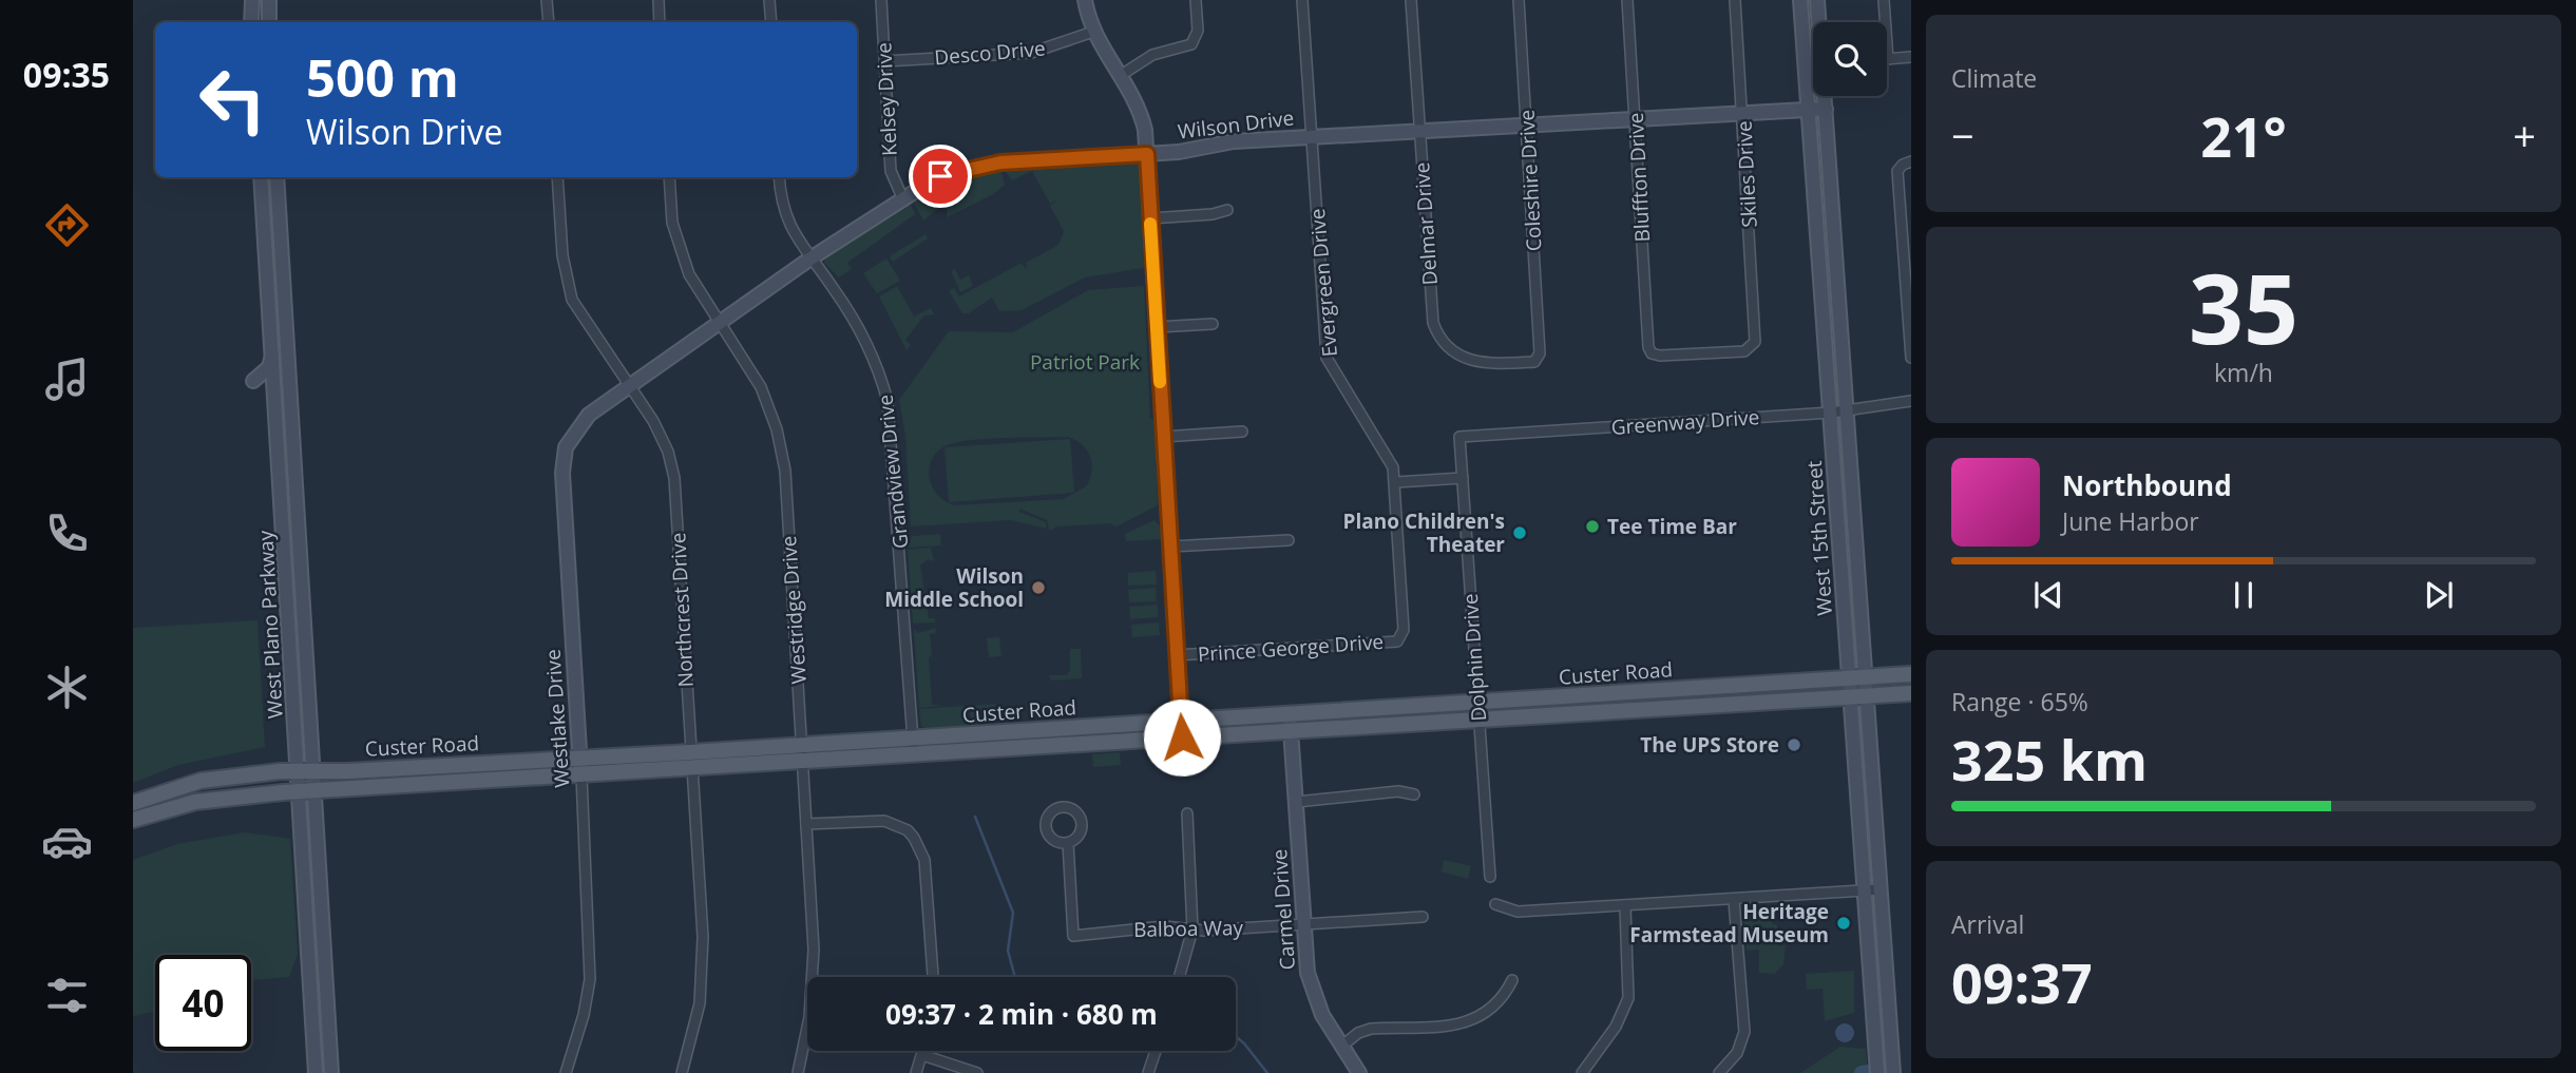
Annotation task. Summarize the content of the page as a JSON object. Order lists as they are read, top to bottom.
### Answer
{
  "streets": {
    "main road": [
      "Wilson Drive",
      "West 15th Street",
      "West Plano Parkway",
      "Custer Road",
      "Westlake Drive",
      "Carmel Drive"
    ],
    "street": [
      "Desco Drive",
      "Kelsey Drive",
      "Skiles Drive",
      "Bluffton Drive",
      "Coleshire Drive",
      "Delmar Drive",
      "Evergreen Drive",
      "Greenway Drive",
      "Grandview Drive",
      "Northcrest Drive",
      "Westridge Drive",
      "Prince George Drive",
      "Dolphin Drive",
      "Balboa Way"
    ]
  },
  "crossings": [
    ["Desco Drive", "Kelsey Drive"],
    ["Kelsey Drive", "Wilson Drive"],
    ["Wilson Drive", "Skiles Drive"],
    ["Wilson Drive", "Bluffton Drive"],
    ["Wilson Drive", "Coleshire Drive"],
    ["Wilson Drive", "Delmar Drive"],
    ["Wilson Drive", "Evergreen Drive"],
    ["Wilson Drive", "Grandview Drive"],
    ["Wilson Drive", "West 15th Street"],
    ["Wilson Drive", "Northcrest Drive"],
    ["Wilson Drive", "Westridge Drive"],
    ["Wilson Drive", "Westlake Drive"],
    ["Skiles Drive", "Bluffton Drive"],
    ["Coleshire Drive", "Delmar Drive"],
    ["Evergreen Drive", "Prince George Drive"],
    ["Greenway Drive", "West 15th Street"],
    ["Greenway Drive", "Dolphin Drive"],
    ["Grandview Drive", "Custer Road"],
    ["West 15th Street", "Custer Road"],
    ["Northcrest Drive", "Custer Road"],
    ["Northcrest Drive", "Westlake Drive"],
    ["Westridge Drive", "Custer Road"],
    ["West Plano Parkway", "Custer Road"],
    ["Dolphin Drive", "Custer Road"],
    ["Custer Road", "Westlake Drive"],
    ["Custer Road", "Carmel Drive"],
    ["Carmel Drive", "Balboa Way"]
  ],
  "parks": ["Patriot Park"],
  "places": [
    "Tee Time Bar",
    "Plano Children's Theater",
    "Wilson Middle School",
    "The UPS Store",
    "Heritage Farmstead Museum"
  ],
  "page": {
    "tabs": "09:35",
    "tile": [
      "Climate",
      ["35", "km/h"],
      ["Range · 65%", "325 km"],
      ["Arrival", "09:37"]
    ],
    "turn": ["500 m", "Wilson Drive"],
    "heat": ["−", "21°", "+"],
    "song": ["Northbound", "June Harbor"],
    "limit": "40",
    "trip": "09:37 · 2 min · 680 m"
  }
}
